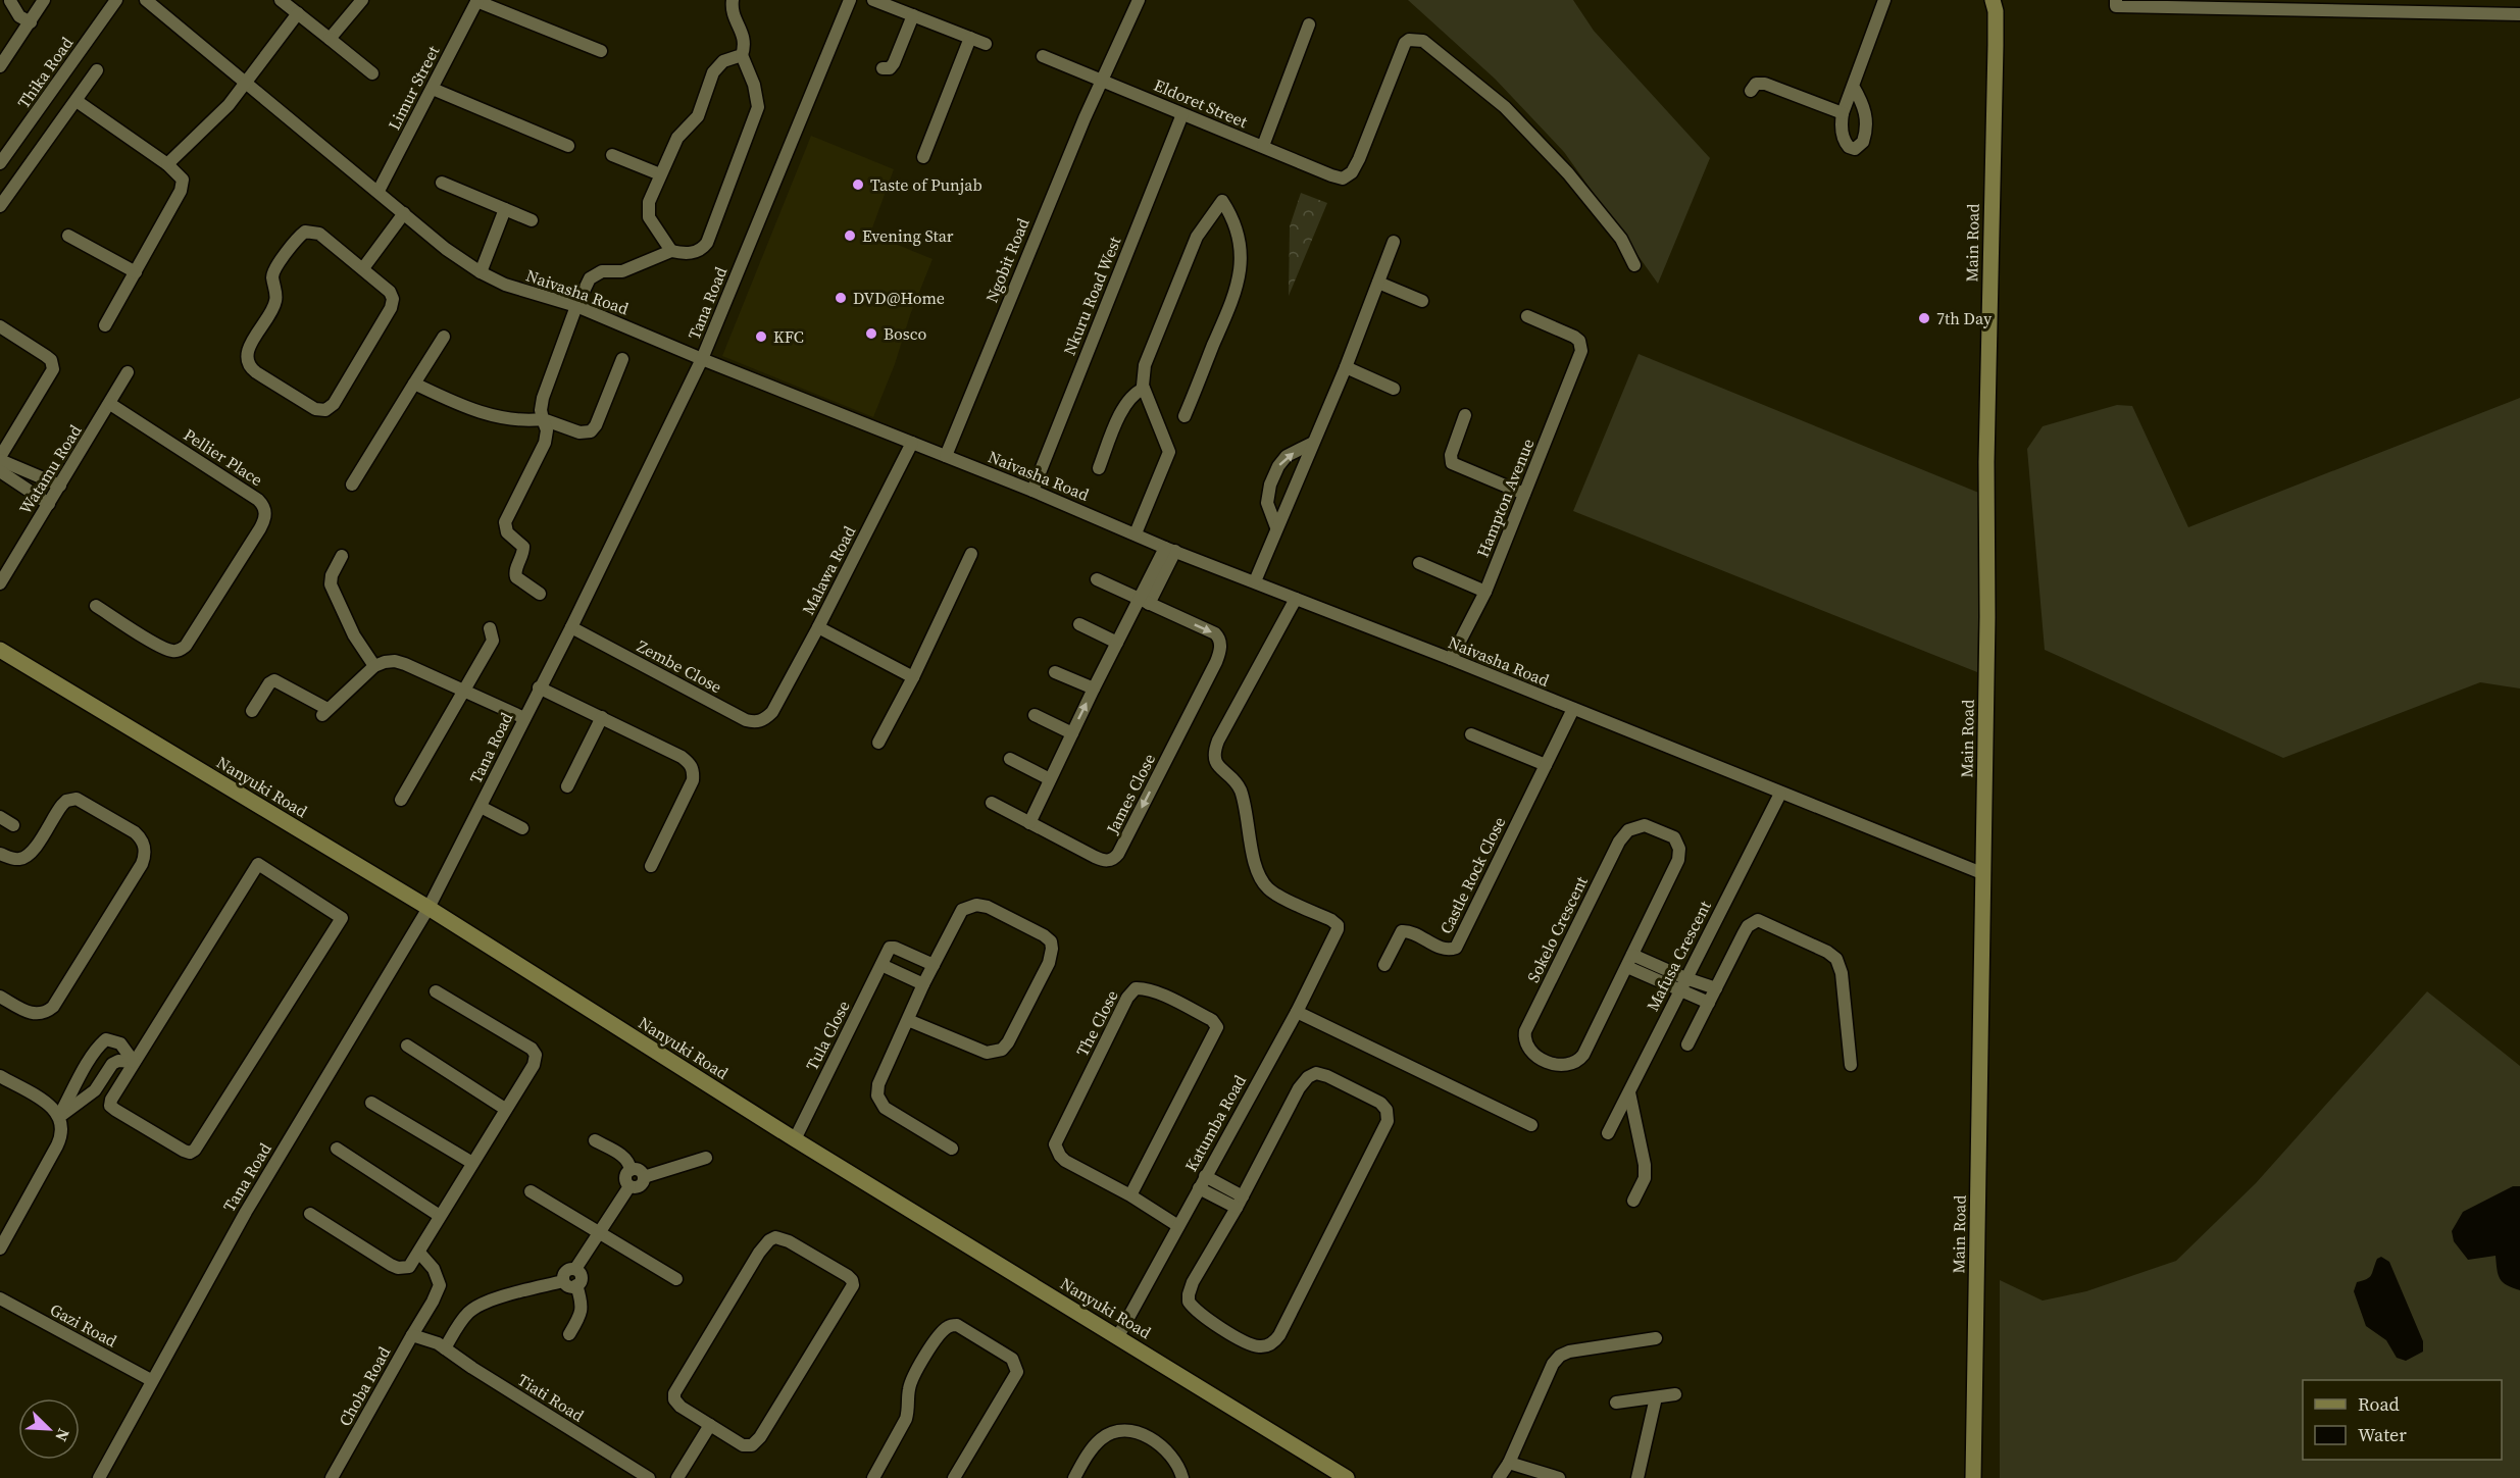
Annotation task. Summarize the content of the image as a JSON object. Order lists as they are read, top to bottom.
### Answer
{
  "streets": {
    "street": [
      "Thika Road",
      "Limur Street",
      "Eldoret Street",
      "Main Road",
      "Ngobit Road",
      "Naivasha Road",
      "Nkuru Road West",
      "Tana Road",
      "Pellier Place",
      "Watamu Road",
      "Hampton Avenue",
      "Malawa Road",
      "Zembe Close",
      "Nanyuki Road",
      "James Close",
      "Castle Rock Close",
      "Sokelo Crescent",
      "Mafusa Crescent",
      "The Close",
      "Tula Close",
      "Katumba Road",
      "Gazi Road",
      "Choba Road",
      "Tiati Road"
    ]
  },
  "crossings": [
    ["Limur Street", "Naivasha Road"],
    ["Eldoret Street", "Ngobit Road"],
    ["Eldoret Street", "Nkuru Road West"],
    ["Main Road", "Naivasha Road"],
    ["Ngobit Road", "Naivasha Road"],
    ["Naivasha Road", "Nkuru Road West"],
    ["Naivasha Road", "Tana Road"],
    ["Naivasha Road", "Hampton Avenue"],
    ["Naivasha Road", "Malawa Road"],
    ["Naivasha Road", "Castle Rock Close"],
    ["Naivasha Road", "Mafusa Crescent"],
    ["Naivasha Road", "Katumba Road"],
    ["Tana Road", "Zembe Close"],
    ["Tana Road", "Nanyuki Road"],
    ["Tana Road", "Gazi Road"],
    ["Pellier Place", "Watamu Road"],
    ["Malawa Road", "Zembe Close"],
    ["Nanyuki Road", "Tula Close"],
    ["Nanyuki Road", "Katumba Road"],
    ["The Close", "Katumba Road"]
  ],
  "places": [
    "Taste of Punjab",
    "Evening Star",
    "DVD@Home",
    "7th Day",
    "Bosco",
    "KFC"
  ],
  "legend": ["Road", "Water"],
  "north": "bottom right"
}
